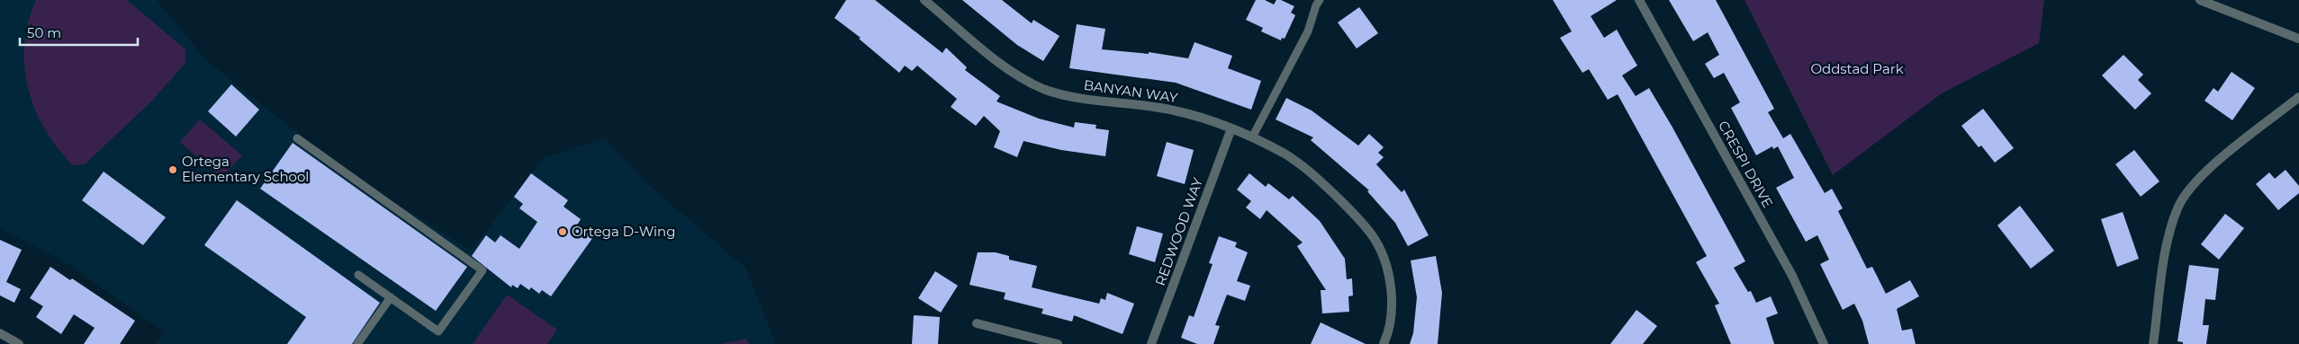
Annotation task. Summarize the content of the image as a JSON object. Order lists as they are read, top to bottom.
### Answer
{
  "streets": {
    "street": ["BANYAN WAY", "CRESPI DRIVE", "REDWOOD WAY"]
  },
  "crossings": [
    ["BANYAN WAY", "REDWOOD WAY"]
  ],
  "parks": ["Oddstad Park"],
  "places": ["Ortega Elementary School", "Ortega D-Wing"],
  "scale_bar": "50 m"
}
